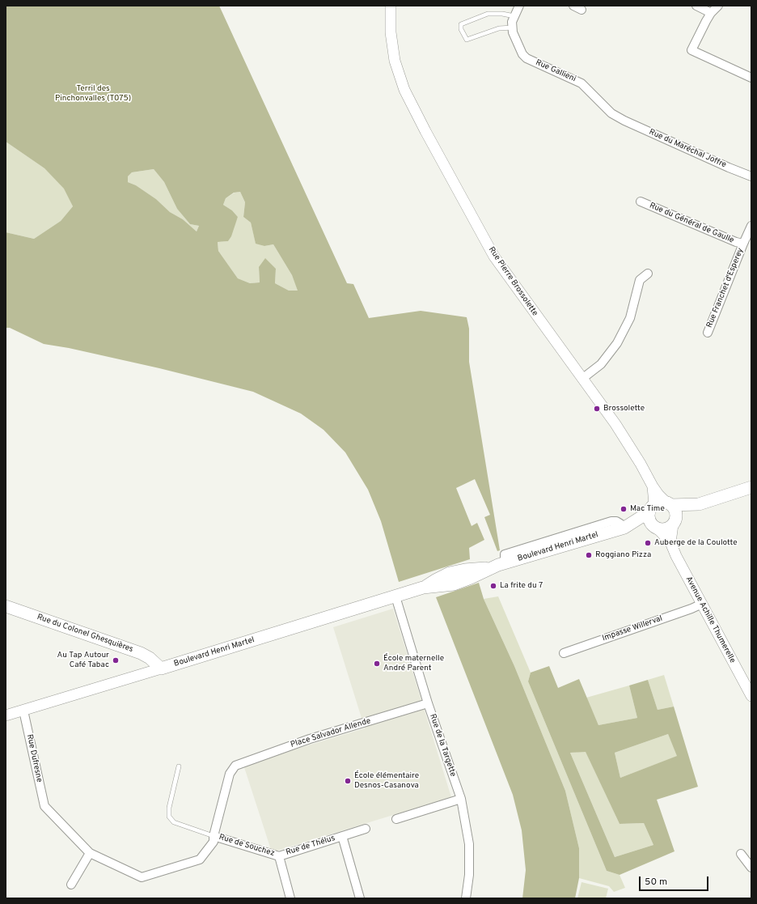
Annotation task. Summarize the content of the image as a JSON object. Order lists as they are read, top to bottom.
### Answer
{
  "streets": {
    "main road": ["Boulevard Henri Martel", "Rue du Colonel Ghesquières"],
    "street": [
      "Rue Gallieni",
      "Rue du Maréchal Joffre",
      "Rue du Général de Gaulle",
      "Rue Pierre Brossolette",
      "Rue Franchet d'Esperey",
      "Avenue Achille Thumerelle",
      "Impasse Willerval",
      "Place Salvador Allende",
      "Rue de la Targette",
      "Rue Dufresne",
      "Rue de Souchez",
      "Rue de Thélus"
    ]
  },
  "crossings": [
    ["Rue Gallieni", "Rue du Maréchal Joffre"],
    ["Rue du Général de Gaulle", "Rue Franchet d'Esperey"],
    ["Rue Pierre Brossolette", "Boulevard Henri Martel"],
    ["Rue Pierre Brossolette", "Avenue Achille Thumerelle"],
    ["Boulevard Henri Martel", "Avenue Achille Thumerelle"],
    ["Boulevard Henri Martel", "Rue du Colonel Ghesquières"],
    ["Boulevard Henri Martel", "Rue de la Targette"],
    ["Boulevard Henri Martel", "Rue Dufresne"],
    ["Avenue Achille Thumerelle", "Impasse Willerval"],
    ["Place Salvador Allende", "Rue de la Targette"],
    ["Place Salvador Allende", "Rue de Souchez"],
    ["Rue de Souchez", "Rue de Thélus"]
  ],
  "parks": ["Terril des Pinchonvalles (T075)"],
  "places": [
    "Brossolette",
    "Mac Time",
    "Auberge de la Coulotte",
    "Roggiano Pizza",
    "La frite du 7",
    "Au Tap Autour Café Tabac",
    "École maternelle André Parent",
    "École élémentaire Desnos-Casanova"
  ],
  "scale_bar": "50 m"
}
